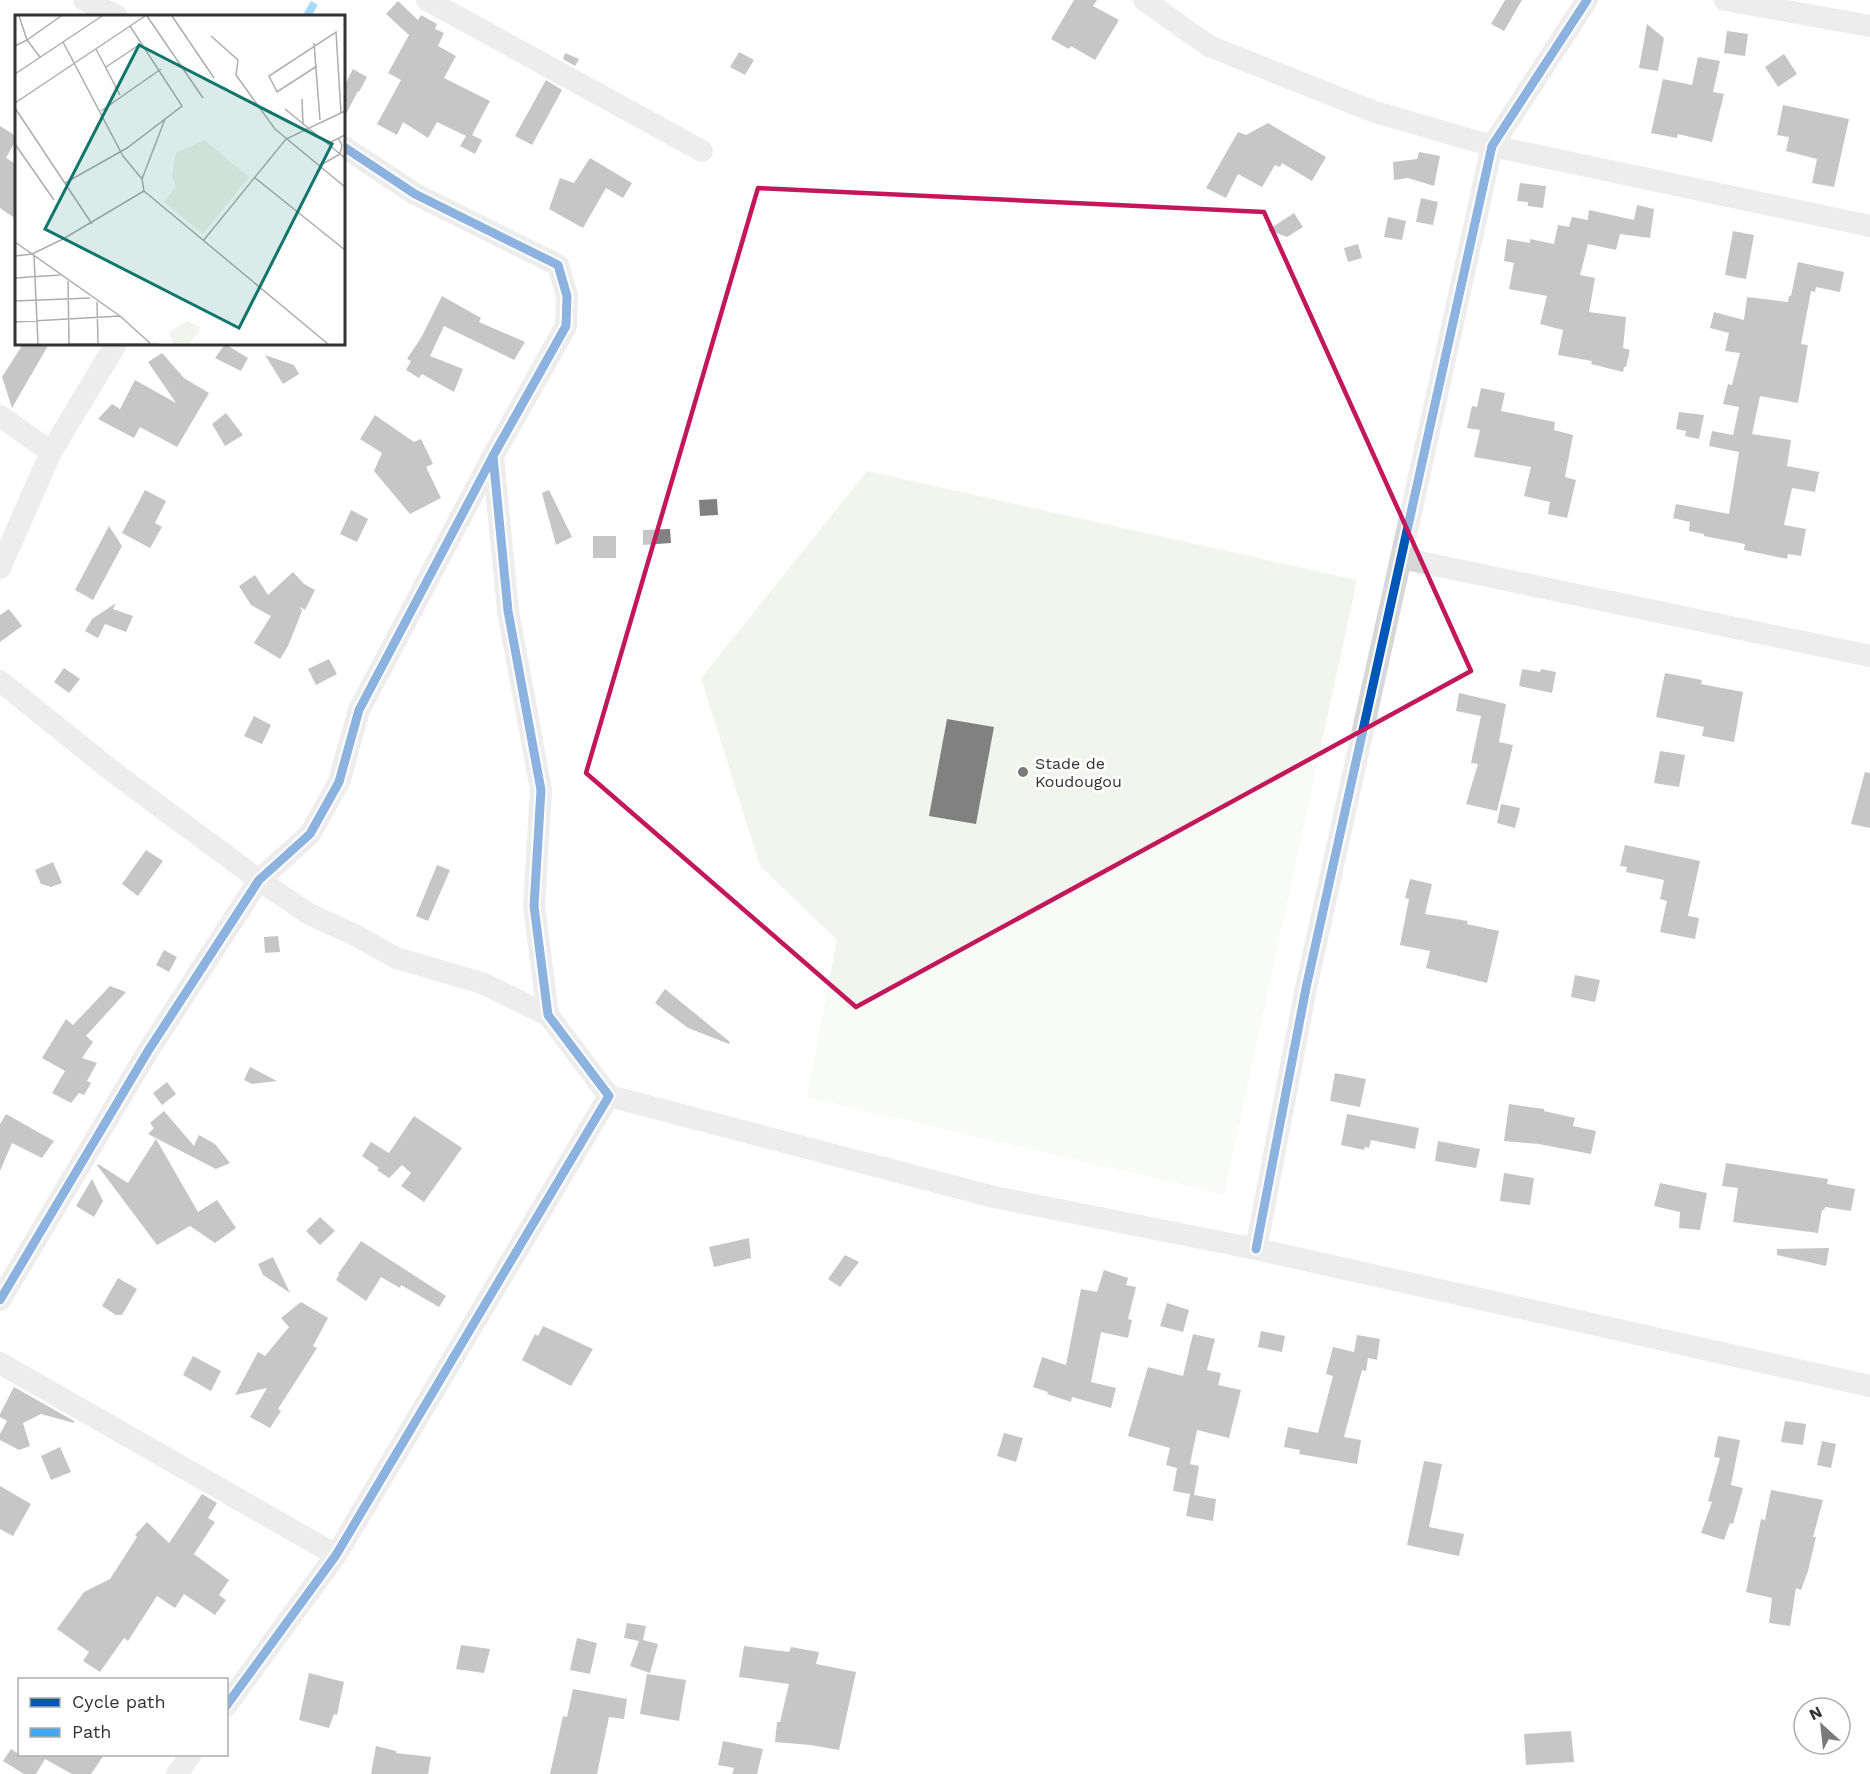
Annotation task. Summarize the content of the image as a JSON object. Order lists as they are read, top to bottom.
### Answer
{
  "places": ["Stade de Koudougou"],
  "legend": ["Cycle path", "Path"],
  "north": "top left"
}
